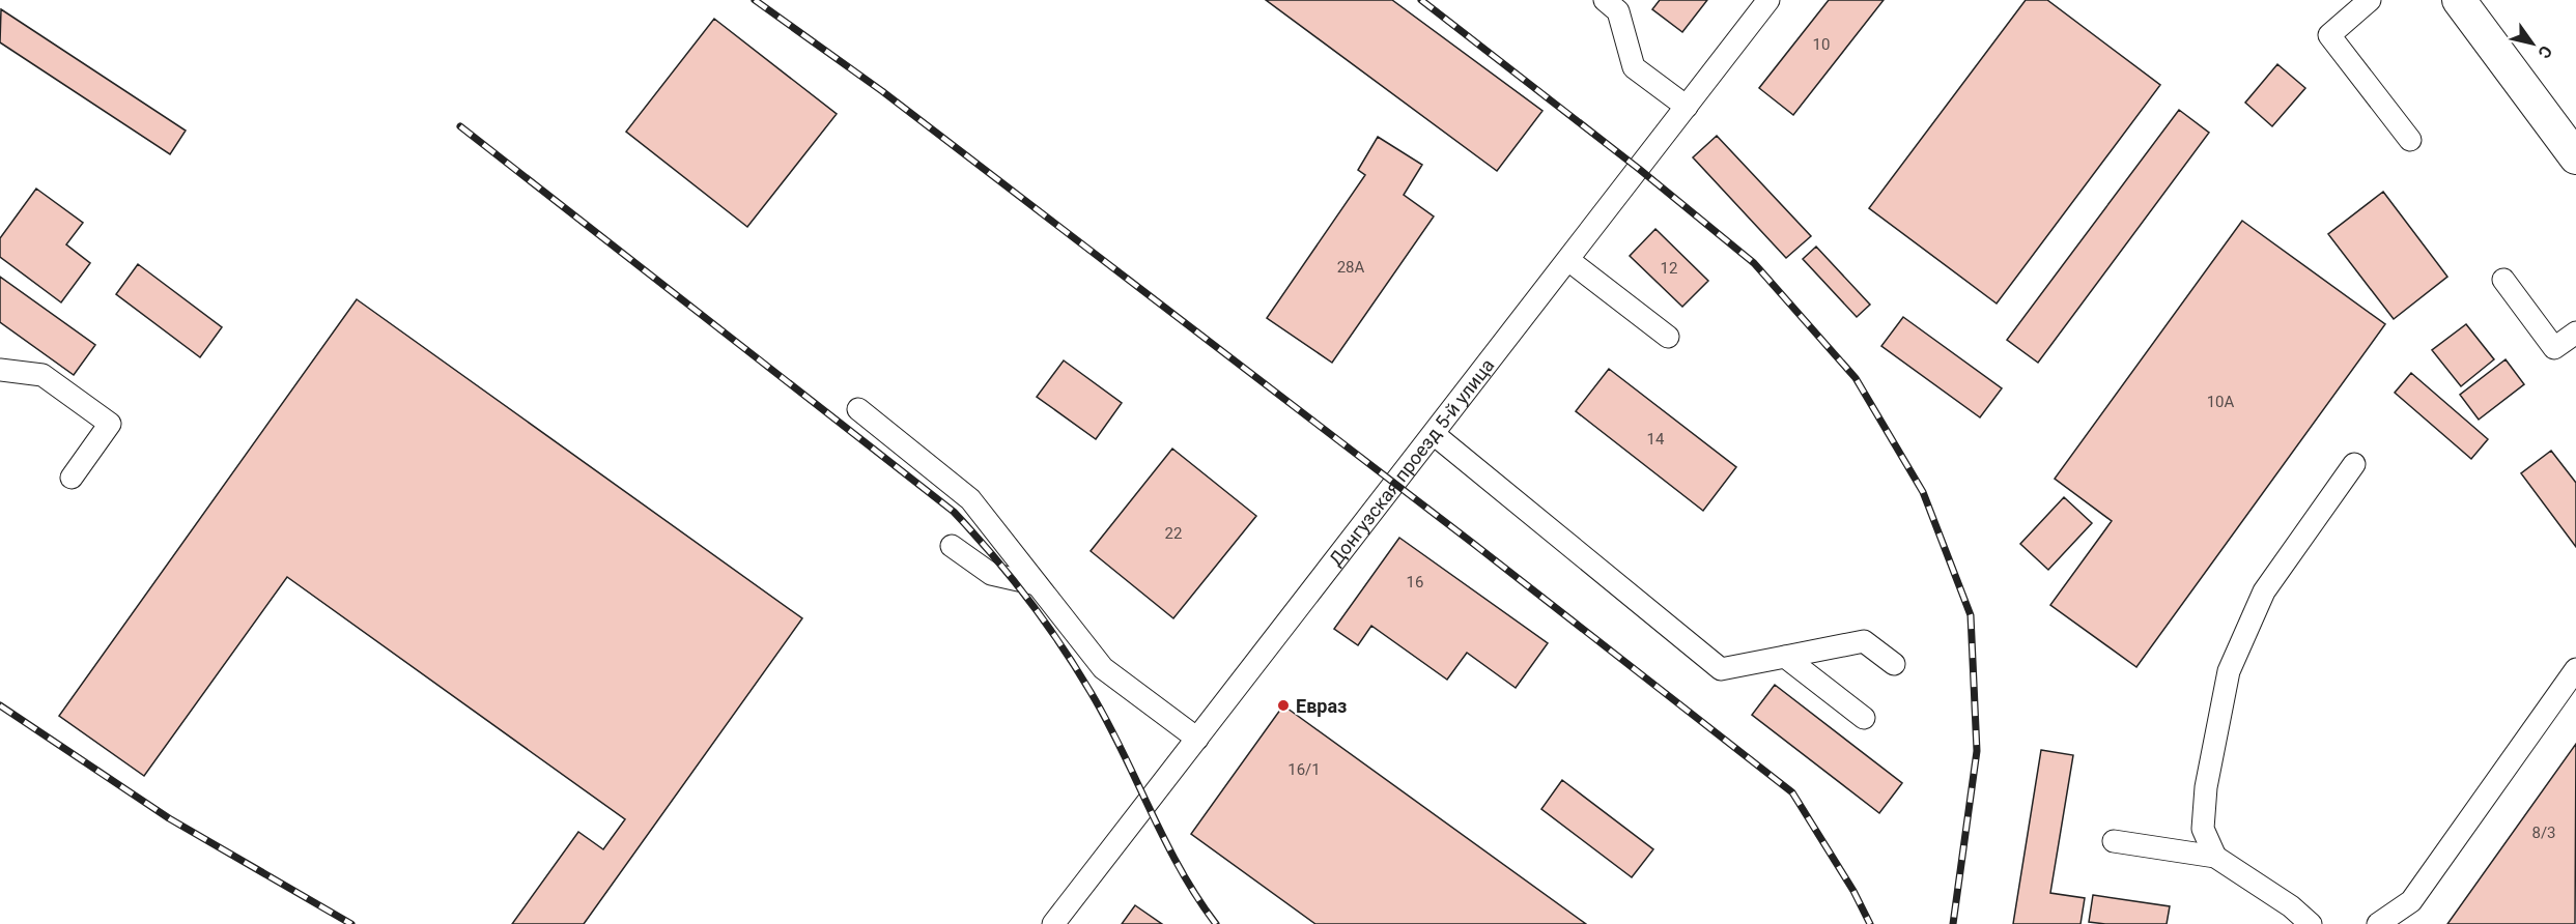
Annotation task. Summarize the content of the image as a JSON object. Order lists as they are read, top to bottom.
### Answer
{
  "streets": {
    "street": ["Донгузская проезд 5-й улица"]
  },
  "places": ["Евраз"],
  "house_numbers": [
    "10",
    "28А",
    "12",
    "10А",
    "14",
    "22",
    "16",
    "16/1",
    "8/3"
  ],
  "north": "bottom right"
}
